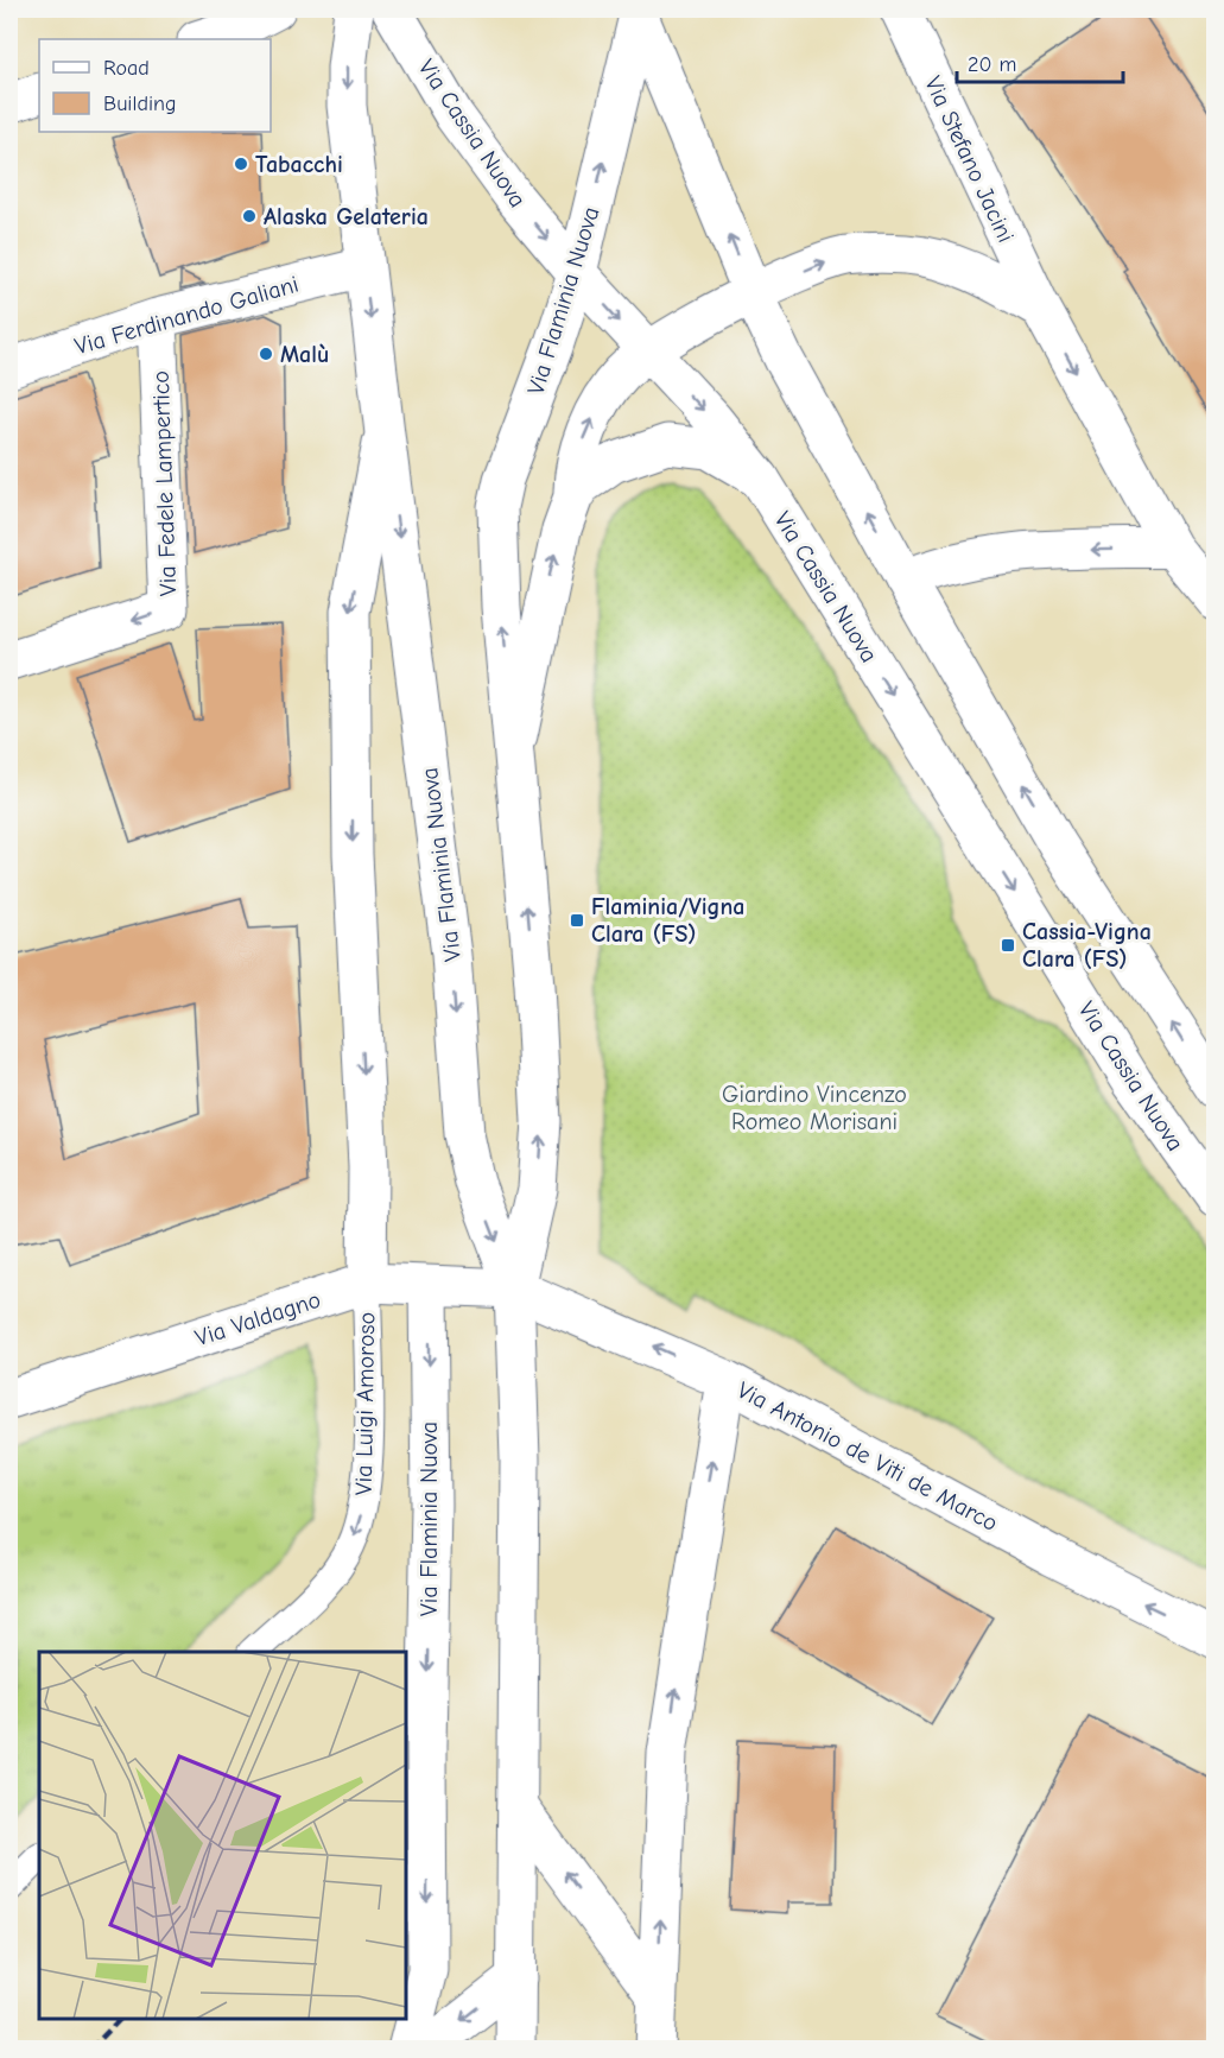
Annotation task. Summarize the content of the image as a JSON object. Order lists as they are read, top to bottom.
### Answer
{
  "streets": {
    "street": [
      "Via Cassia Nuova",
      "Via Stefano Jacini",
      "Via Flaminia Nuova",
      "Via Ferdinando Galiani",
      "Via Fedele Lampertico",
      "Via Valdagno",
      "Via Antonio de Viti de Marco"
    ],
    "lane": ["Via Luigi Amoroso"]
  },
  "crossings": [
    ["Via Cassia Nuova", "Via Flaminia Nuova"],
    ["Via Stefano Jacini", "Via Flaminia Nuova"],
    ["Via Flaminia Nuova", "Via Ferdinando Galiani"],
    ["Via Flaminia Nuova", "Via Valdagno"],
    ["Via Flaminia Nuova", "Via Luigi Amoroso"],
    ["Via Flaminia Nuova", "Via Antonio de Viti de Marco"],
    ["Via Ferdinando Galiani", "Via Fedele Lampertico"],
    ["Via Valdagno", "Via Luigi Amoroso"],
    ["Via Valdagno", "Via Antonio de Viti de Marco"]
  ],
  "one_way": [
    "Via Stefano Jacini",
    "Via Fedele Lampertico",
    "Via Luigi Amoroso",
    "Via Antonio de Viti de Marco"
  ],
  "parks": ["Giardino Vincenzo Romeo Morisani"],
  "places": {
    "other": ["Tabacchi", "Alaska Gelateria", "Malù"],
    "transit": ["Flaminia/Vigna Clara (FS)", "Cassia-Vigna Clara (FS)"]
  },
  "legend": ["Road", "Building"],
  "scale_bar": "20 m"
}
